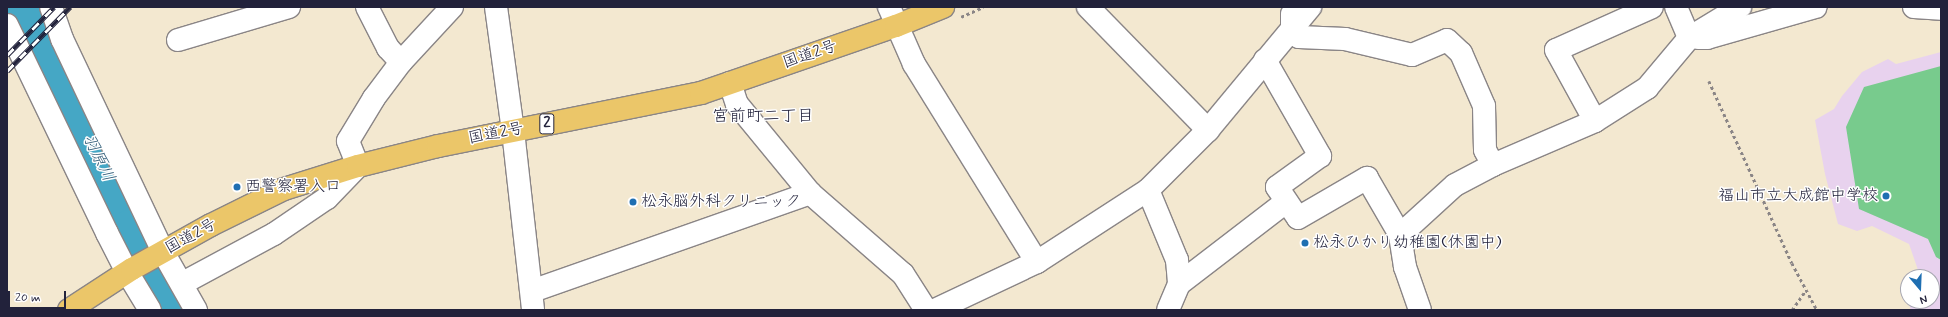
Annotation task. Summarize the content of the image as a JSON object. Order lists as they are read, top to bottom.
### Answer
{
  "streets": {
    "highway": ["国道2号", "2"]
  },
  "districts": ["宮前町二丁目"],
  "water": ["羽原川"],
  "places": [
    "西警察署入口",
    "福山市立大成館中学校",
    "松永脳外科クリニック",
    "松永ひかり幼稚園(休園中)"
  ],
  "scale_bar": "20 m",
  "north": "bottom"
}
